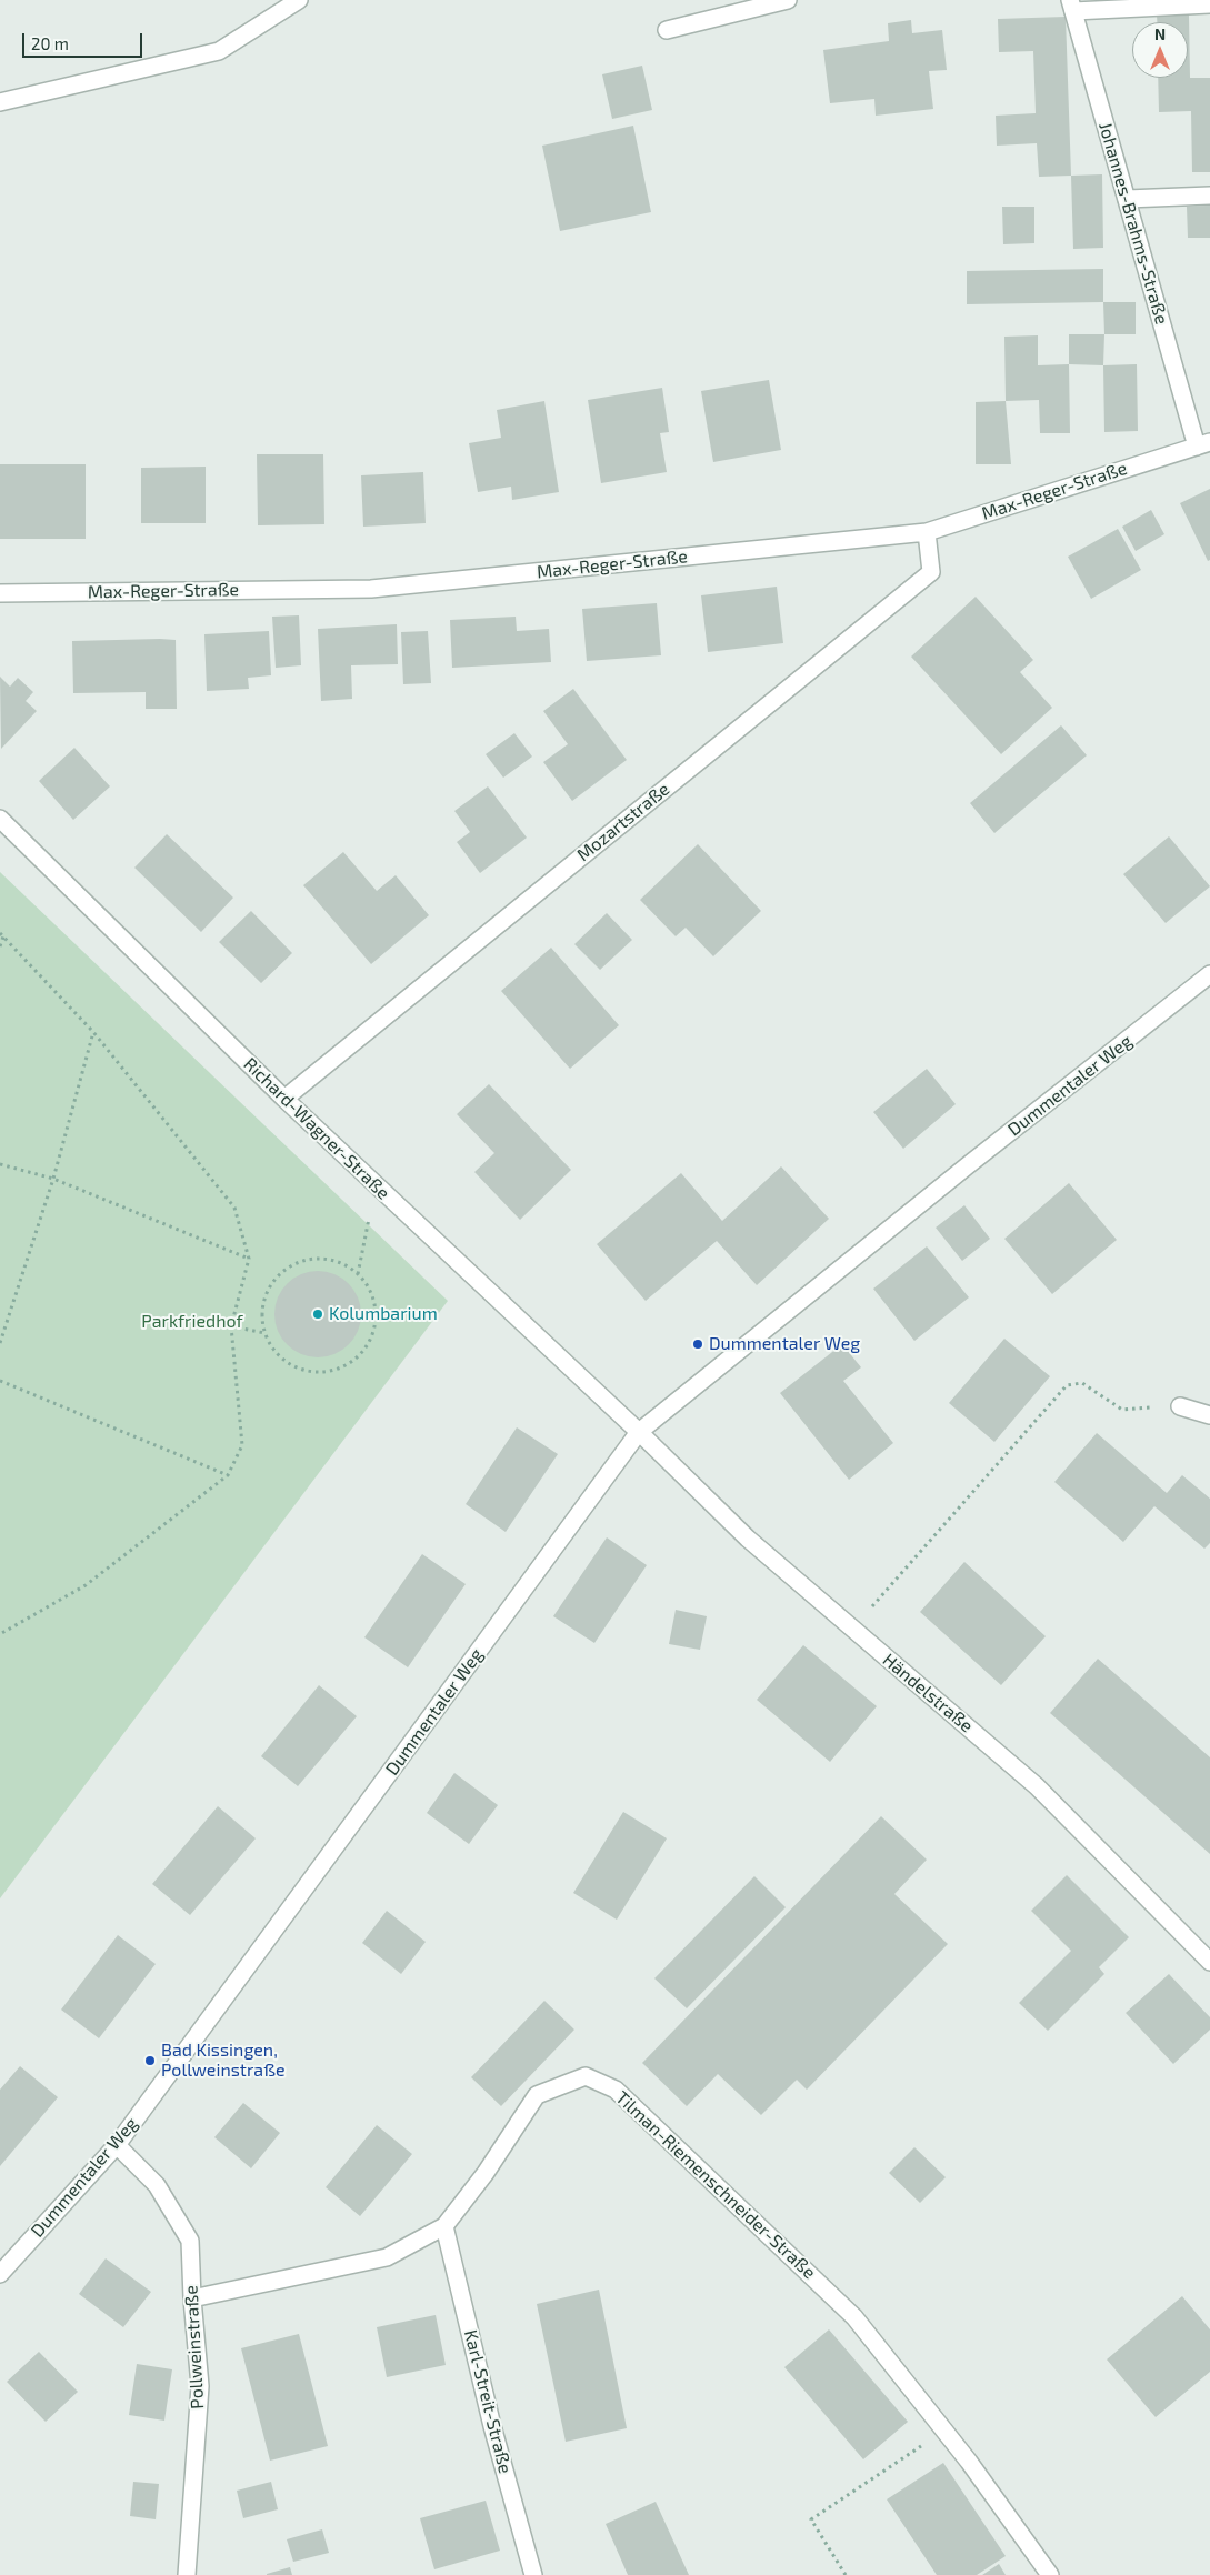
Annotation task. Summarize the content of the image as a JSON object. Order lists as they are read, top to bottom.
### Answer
{
  "streets": {
    "street": [
      "Johannes-Brahms-Straße",
      "Max-Reger-Straße",
      "Mozartstraße",
      "Dummentaler Weg",
      "Richard-Wagner-Straße",
      "Händelstraße",
      "Tilman-Riemenschneider-Straße",
      "Pollweinstraße",
      "Karl-Streit-Straße"
    ]
  },
  "crossings": [
    ["Johannes-Brahms-Straße", "Max-Reger-Straße"],
    ["Max-Reger-Straße", "Mozartstraße"],
    ["Mozartstraße", "Richard-Wagner-Straße"],
    ["Dummentaler Weg", "Richard-Wagner-Straße"],
    ["Dummentaler Weg", "Händelstraße"],
    ["Dummentaler Weg", "Pollweinstraße"],
    ["Richard-Wagner-Straße", "Händelstraße"],
    ["Tilman-Riemenschneider-Straße", "Pollweinstraße"],
    ["Tilman-Riemenschneider-Straße", "Karl-Streit-Straße"]
  ],
  "parks": ["Parkfriedhof"],
  "places": ["Kolumbarium", "Dummentaler Weg", "Bad Kissingen, Pollweinstraße"],
  "scale_bar": "20 m",
  "north": "top"
}
